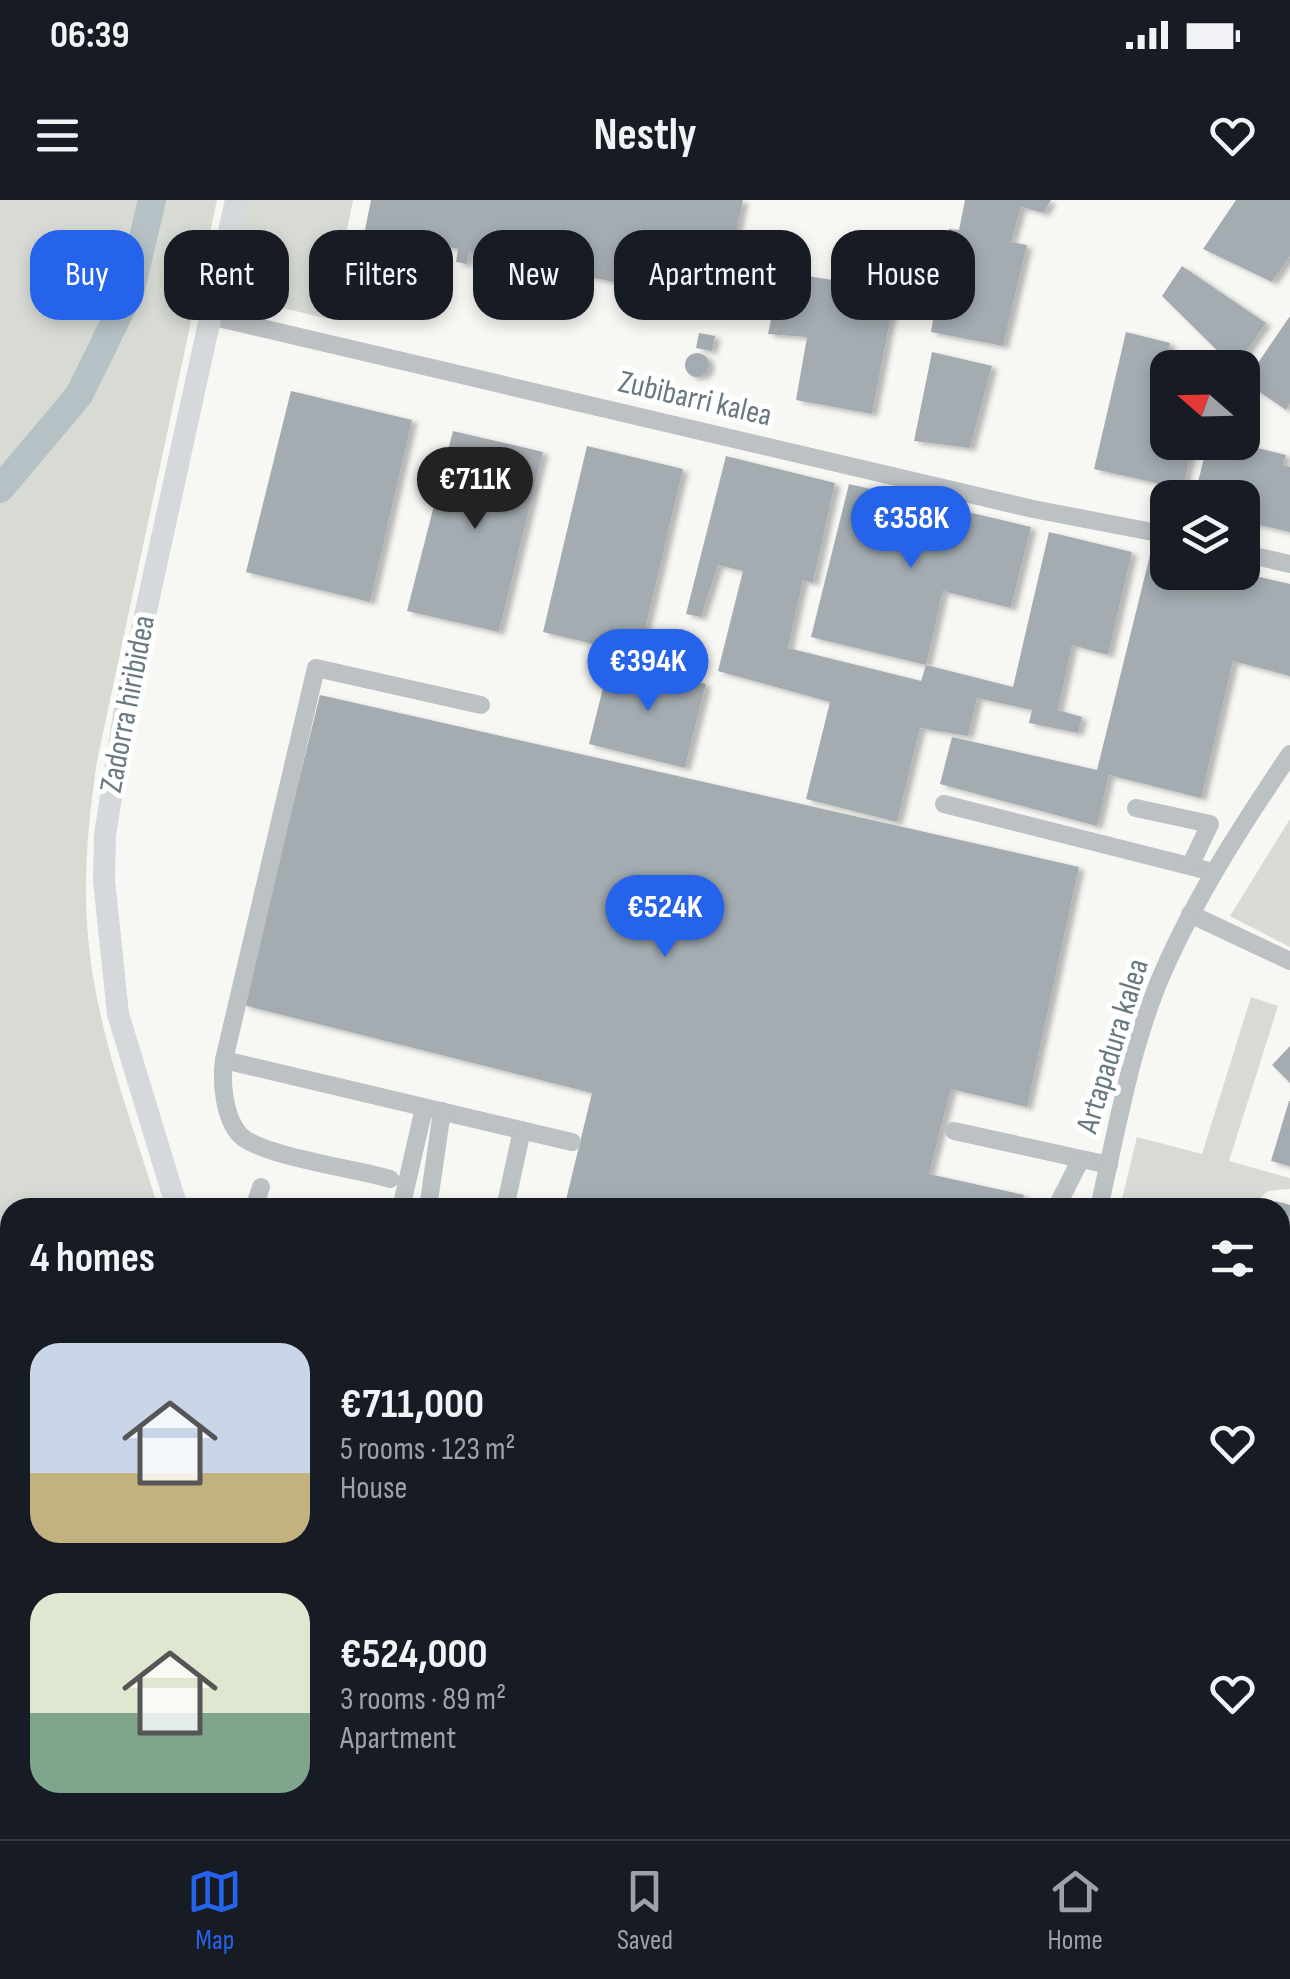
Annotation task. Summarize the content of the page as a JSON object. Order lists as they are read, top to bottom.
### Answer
{
  "streets": {
    "main road": ["Zadorra hiribidea"],
    "street": ["Zubibarri kalea", "Artapadura kalea"]
  },
  "north": "left",
  "page": {
    "status": "06:39",
    "header": "Nestly",
    "chip": [
      "Buy",
      "Rent",
      "Filters",
      "New",
      "Apartment",
      "House"
    ],
    "price": [
      "€711K",
      "€358K",
      "€394K",
      "€524K"
    ],
    "heading": "4 homes",
    "list": [
      {
        "name": "€711,000",
        "note": "5 rooms · 123 m² · House"
      },
      {
        "name": "€524,000",
        "note": "3 rooms · 89 m² · Apartment"
      }
    ],
    "tabs": ["Map", "Saved", "Home"]
  }
}
